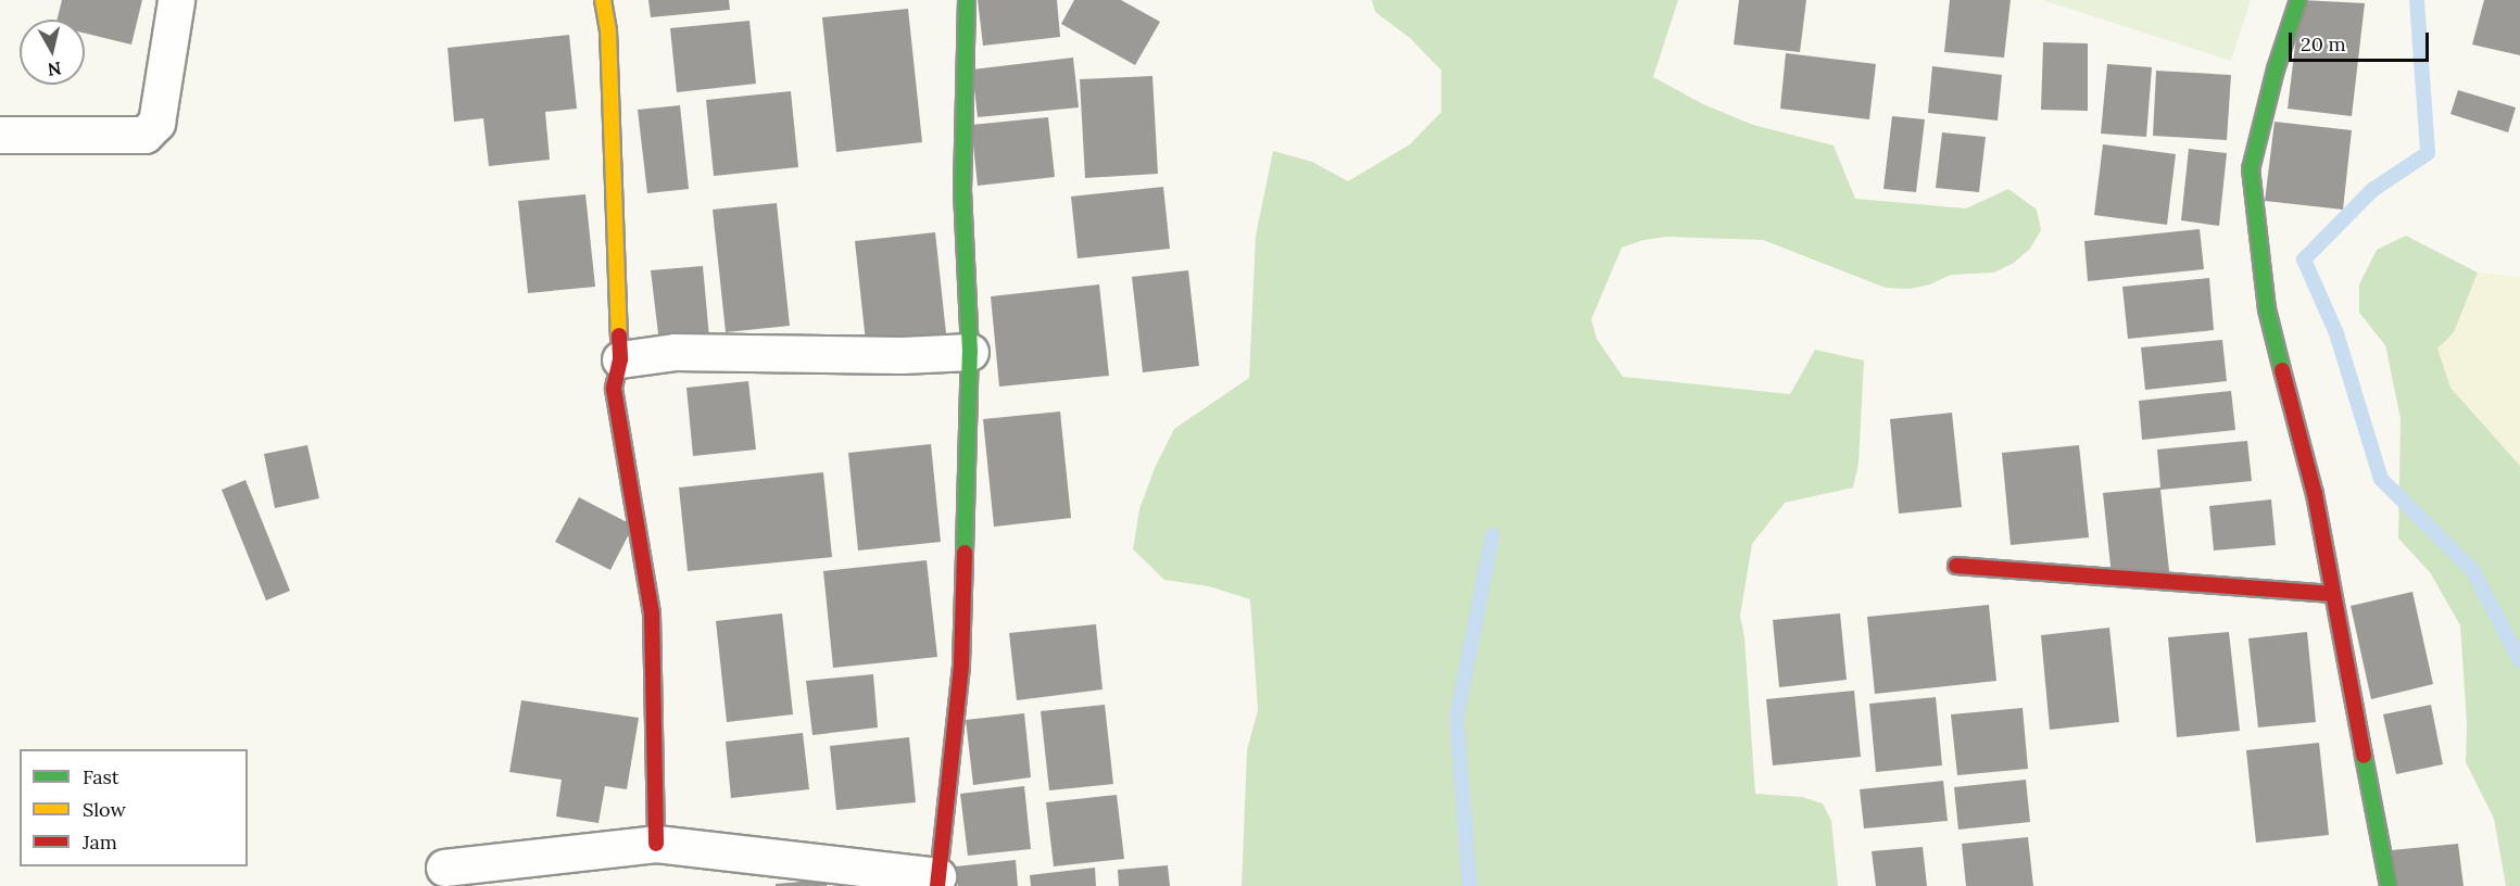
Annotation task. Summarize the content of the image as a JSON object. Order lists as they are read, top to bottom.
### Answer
{
  "legend": ["Fast", "Slow", "Jam"],
  "scale_bar": "20 m",
  "north": "bottom"
}
